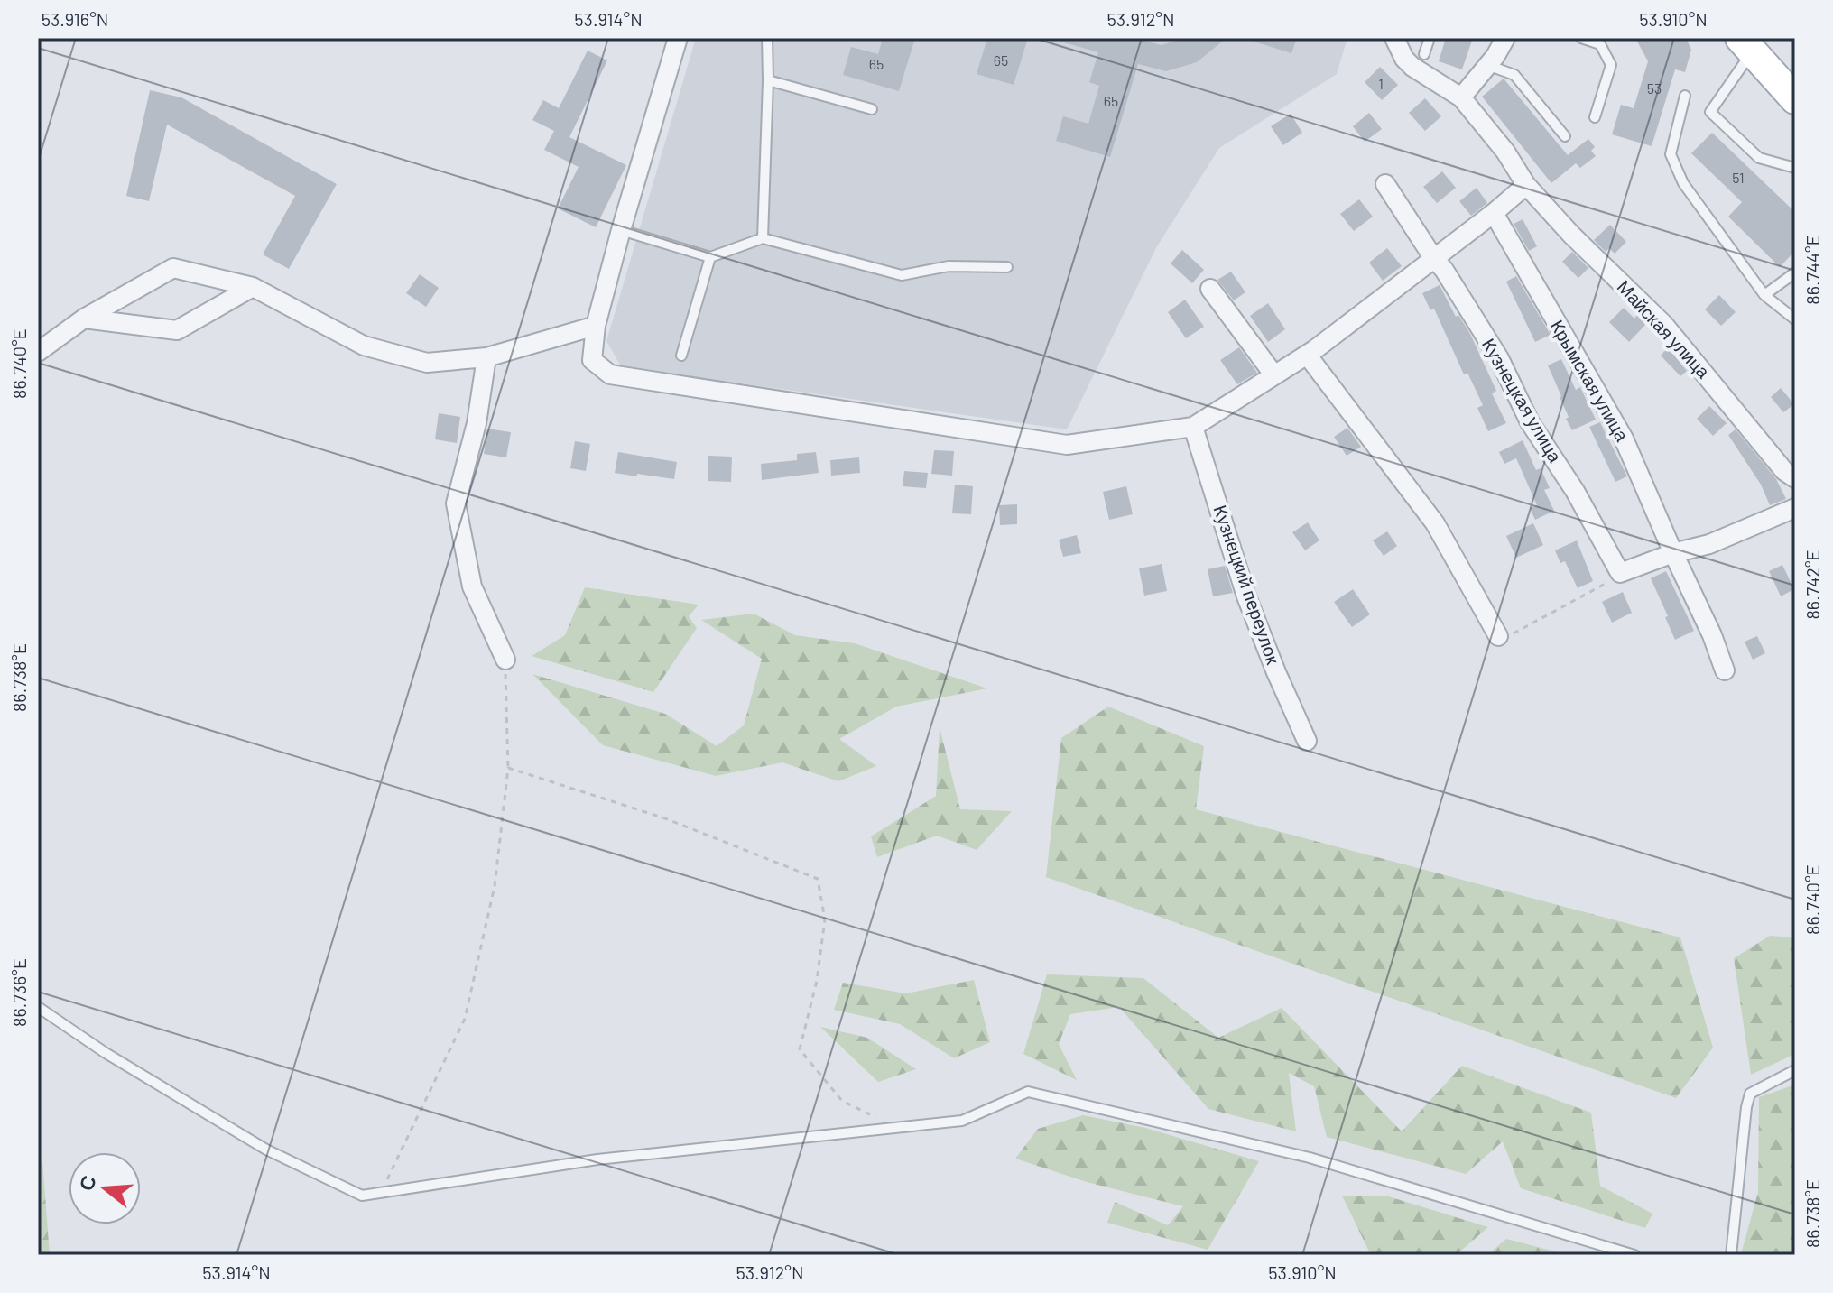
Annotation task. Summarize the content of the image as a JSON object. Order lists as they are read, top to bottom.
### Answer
{
  "streets": {
    "street": [
      "Майская улица",
      "Крымская улица",
      "Кузнецкая улица",
      "Кузнецкий переулок"
    ]
  },
  "house_numbers": [
    "65",
    "65",
    "1",
    "53",
    "65",
    "51"
  ],
  "north": "left",
  "coordinates": [
    "53.916°N",
    "53.914°N",
    "53.912°N",
    "53.910°N",
    "86.744°E",
    "86.740°E",
    "86.742°E",
    "86.738°E",
    "86.736°E"
  ]
}
